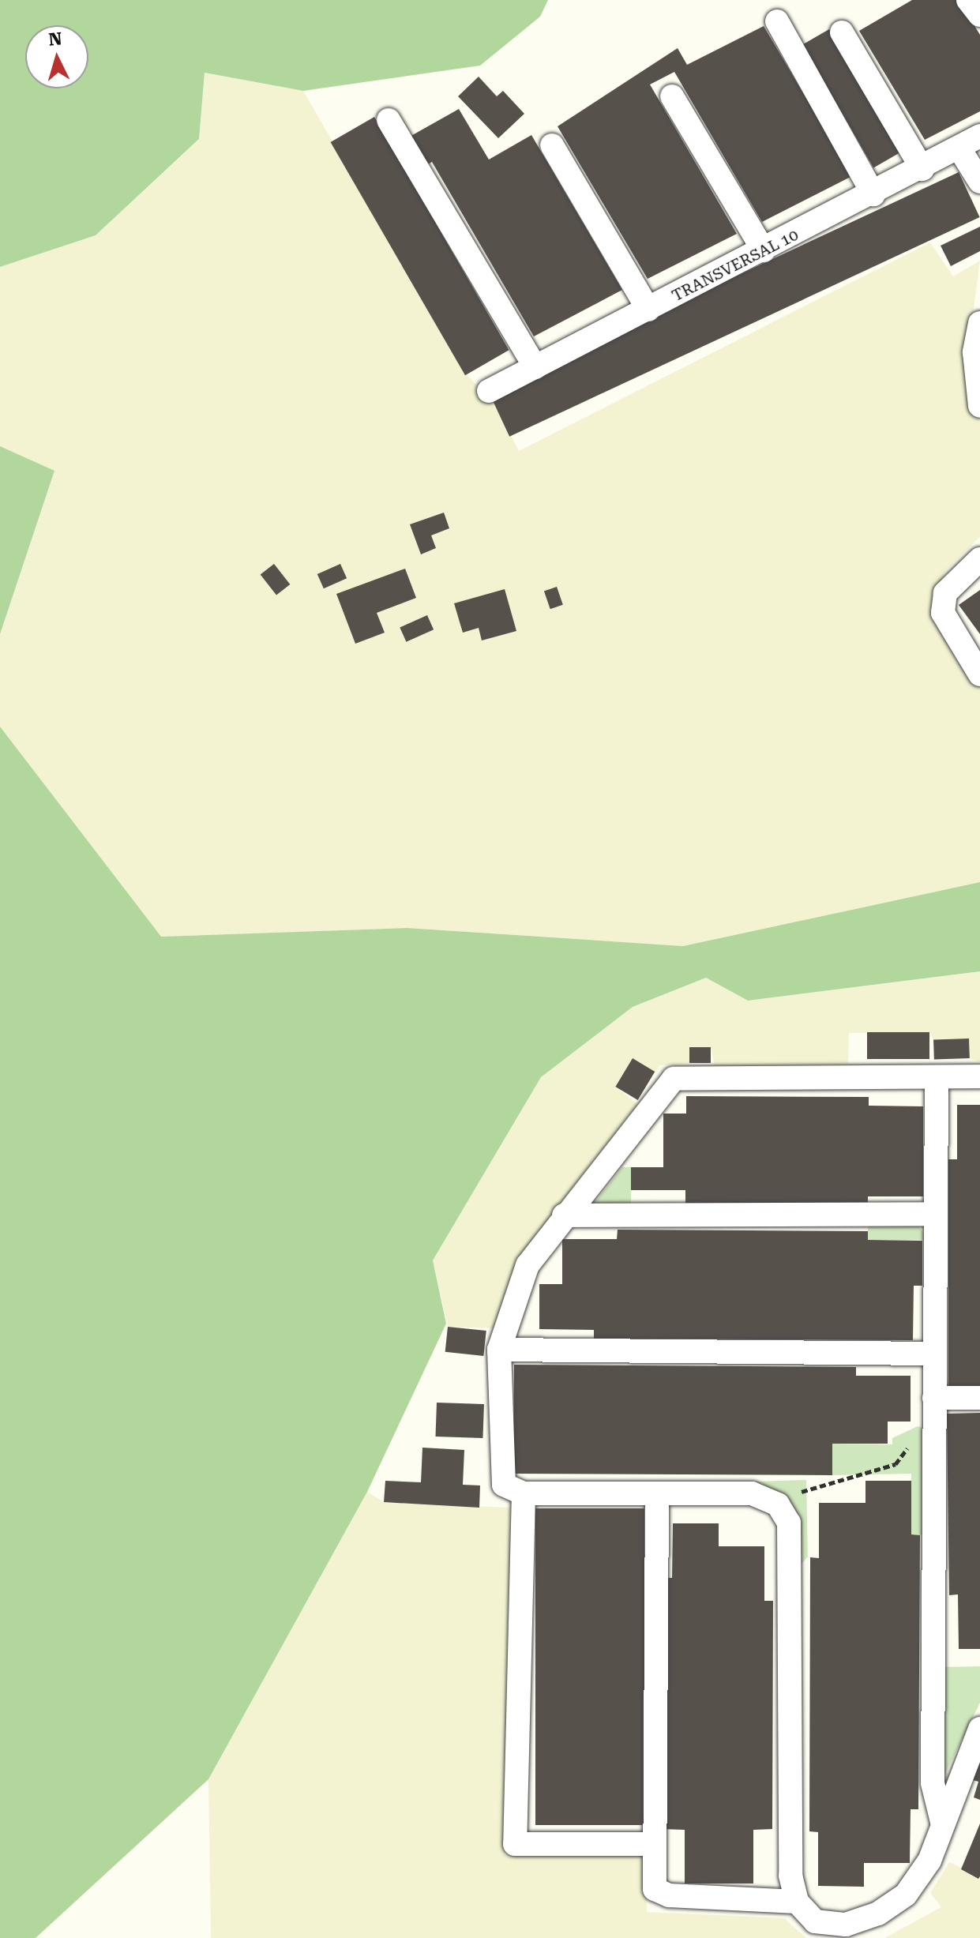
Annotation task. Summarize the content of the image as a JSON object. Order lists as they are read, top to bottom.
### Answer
{
  "streets": {
    "street": ["TRANSVERSAL 10"]
  },
  "north": "top"
}
